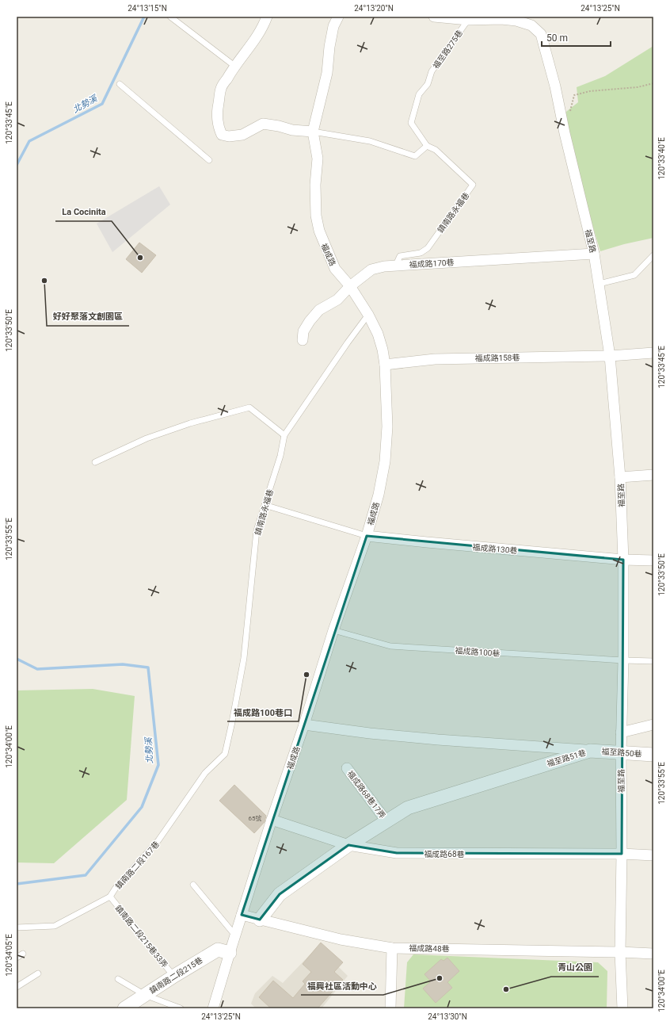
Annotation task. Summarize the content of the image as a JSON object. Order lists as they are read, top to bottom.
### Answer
{
  "streets": {
    "street": [
      "福至路",
      "福成路",
      "福成路170巷",
      "福成路158巷",
      "福成路130巷",
      "福至路50巷",
      "福至路51巷",
      "福成路68巷17弄",
      "福成路68巷",
      "福成路48巷",
      "鎮南路二段215巷"
    ],
    "lane": [
      "福至路275巷",
      "鎮南路永福巷",
      "福成路100巷",
      "鎮南路二段167巷",
      "鎮南路二段215巷33弄"
    ]
  },
  "crossings": [
    ["福至路275巷", "鎮南路永福巷"],
    ["鎮南路永福巷", "福成路"],
    ["鎮南路永福巷", "福成路170巷"],
    ["鎮南路永福巷", "鎮南路二段167巷"],
    ["福至路", "福成路170巷"],
    ["福至路", "福成路158巷"],
    ["福至路", "福成路130巷"],
    ["福至路", "福成路100巷"],
    ["福至路", "福至路50巷"],
    ["福至路", "福成路68巷"],
    ["福至路", "福成路48巷"],
    ["福成路", "福成路170巷"],
    ["福成路", "福成路158巷"],
    ["福成路", "福成路130巷"],
    ["福成路", "福成路100巷"],
    ["福成路", "福至路51巷"],
    ["福成路", "福成路68巷"],
    ["福成路", "福成路48巷"],
    ["福成路", "鎮南路二段215巷"],
    ["福至路50巷", "福至路51巷"],
    ["福至路51巷", "福成路68巷17弄"],
    ["福至路51巷", "福成路68巷"],
    ["福至路51巷", "福成路48巷"],
    ["鎮南路二段167巷", "鎮南路二段215巷33弄"],
    ["鎮南路二段215巷33弄", "鎮南路二段215巷"]
  ],
  "water": ["北勢溪"],
  "places": [
    "La Cocinita",
    "好好聚落文創園區",
    "福成路100巷口",
    "福興社區活動中心",
    "青山公園"
  ],
  "house_numbers": ["65號"],
  "scale_bar": "50 m",
  "coordinates": [
    "24°13'15\"N",
    "24°13'20\"N",
    "24°13'25\"N",
    "120°33'45\"E",
    "120°33'40\"E",
    "120°33'50\"E",
    "120°33'55\"E",
    "120°34'00\"E",
    "120°34'05\"E",
    "24°13'30\"N"
  ]
}
